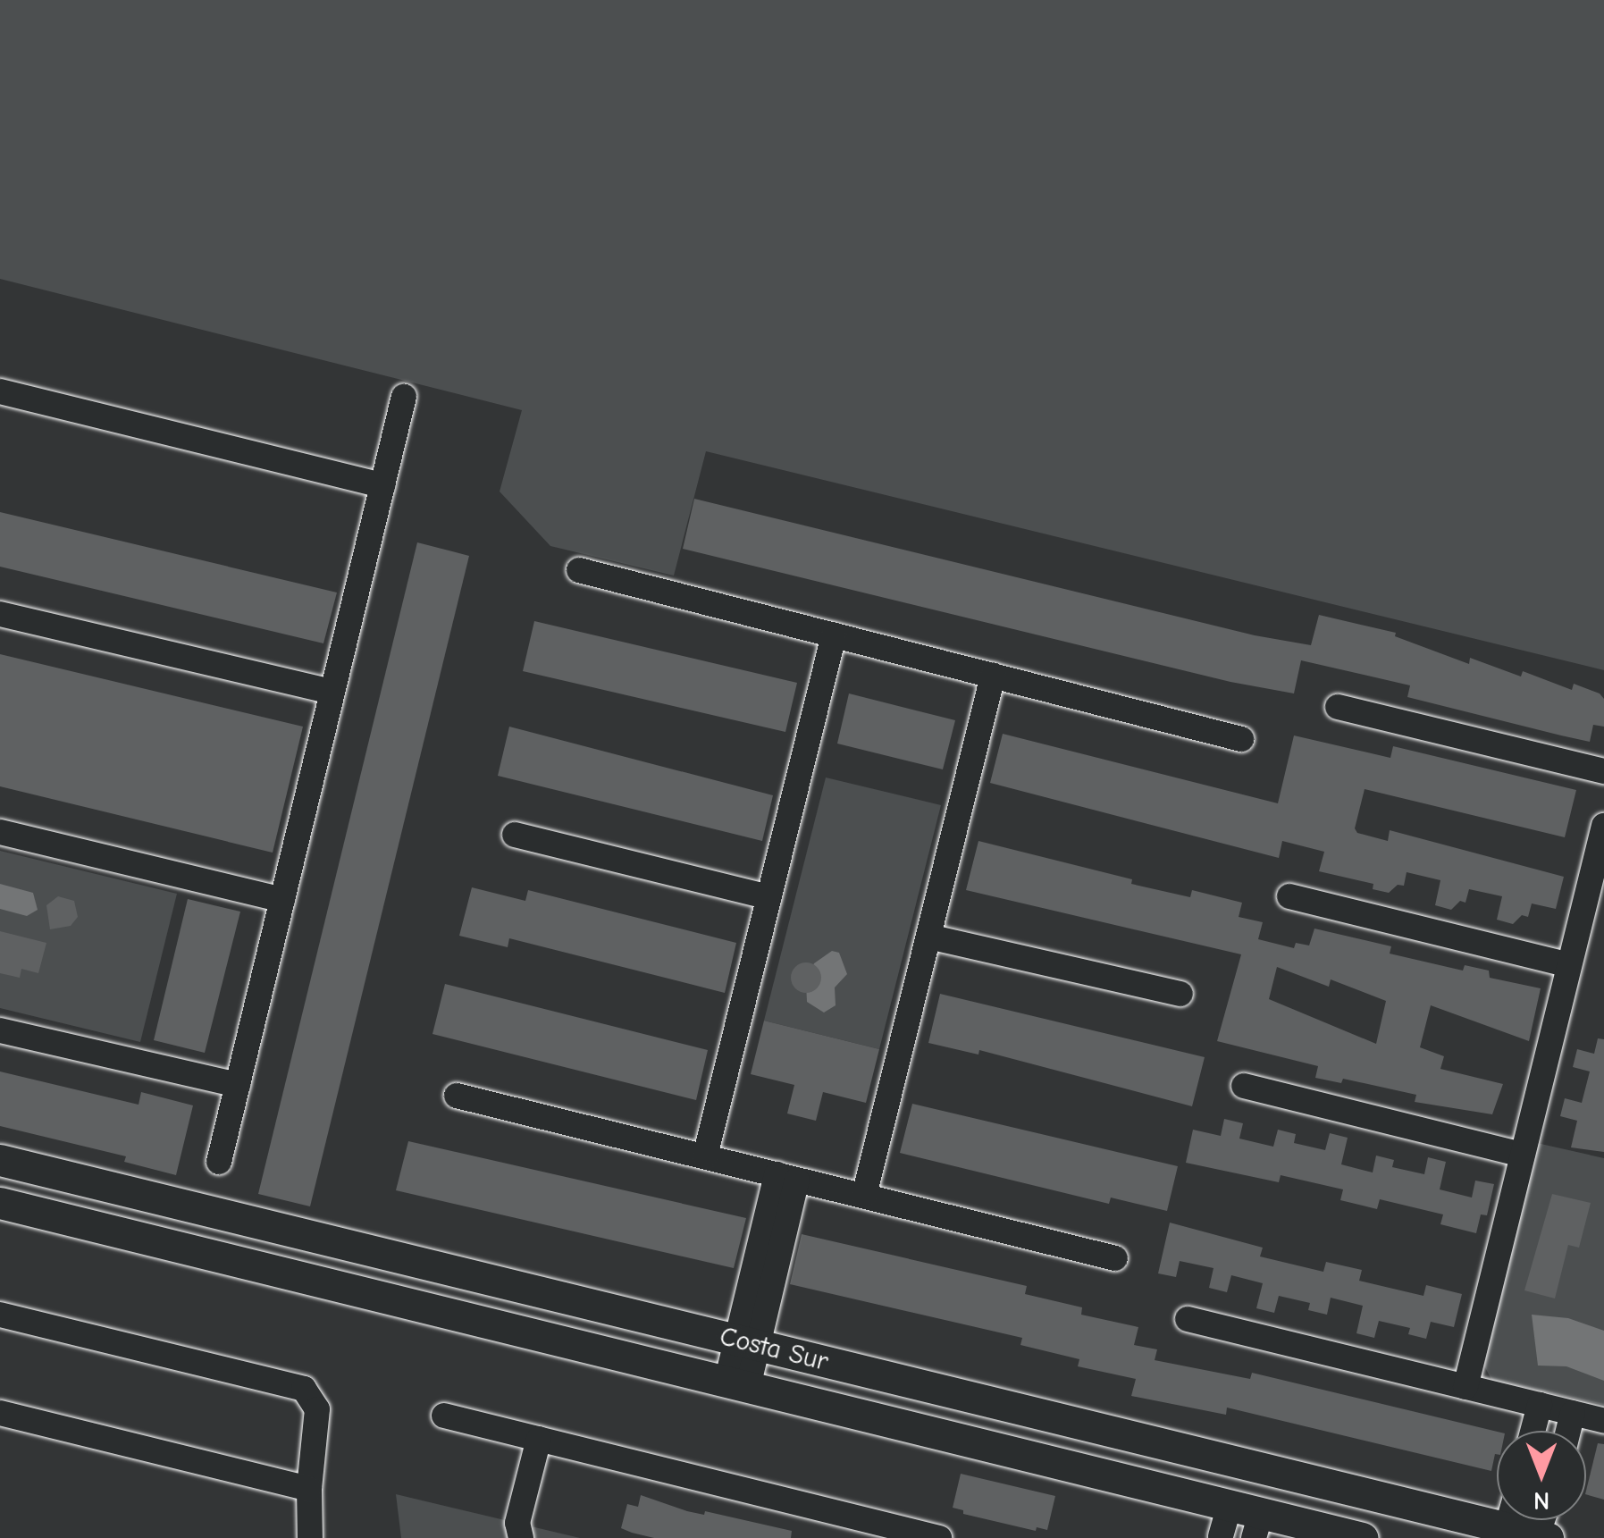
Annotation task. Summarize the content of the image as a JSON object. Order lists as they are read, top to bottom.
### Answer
{
  "streets": {
    "street": ["Costa Sur"]
  },
  "north": "bottom"
}
